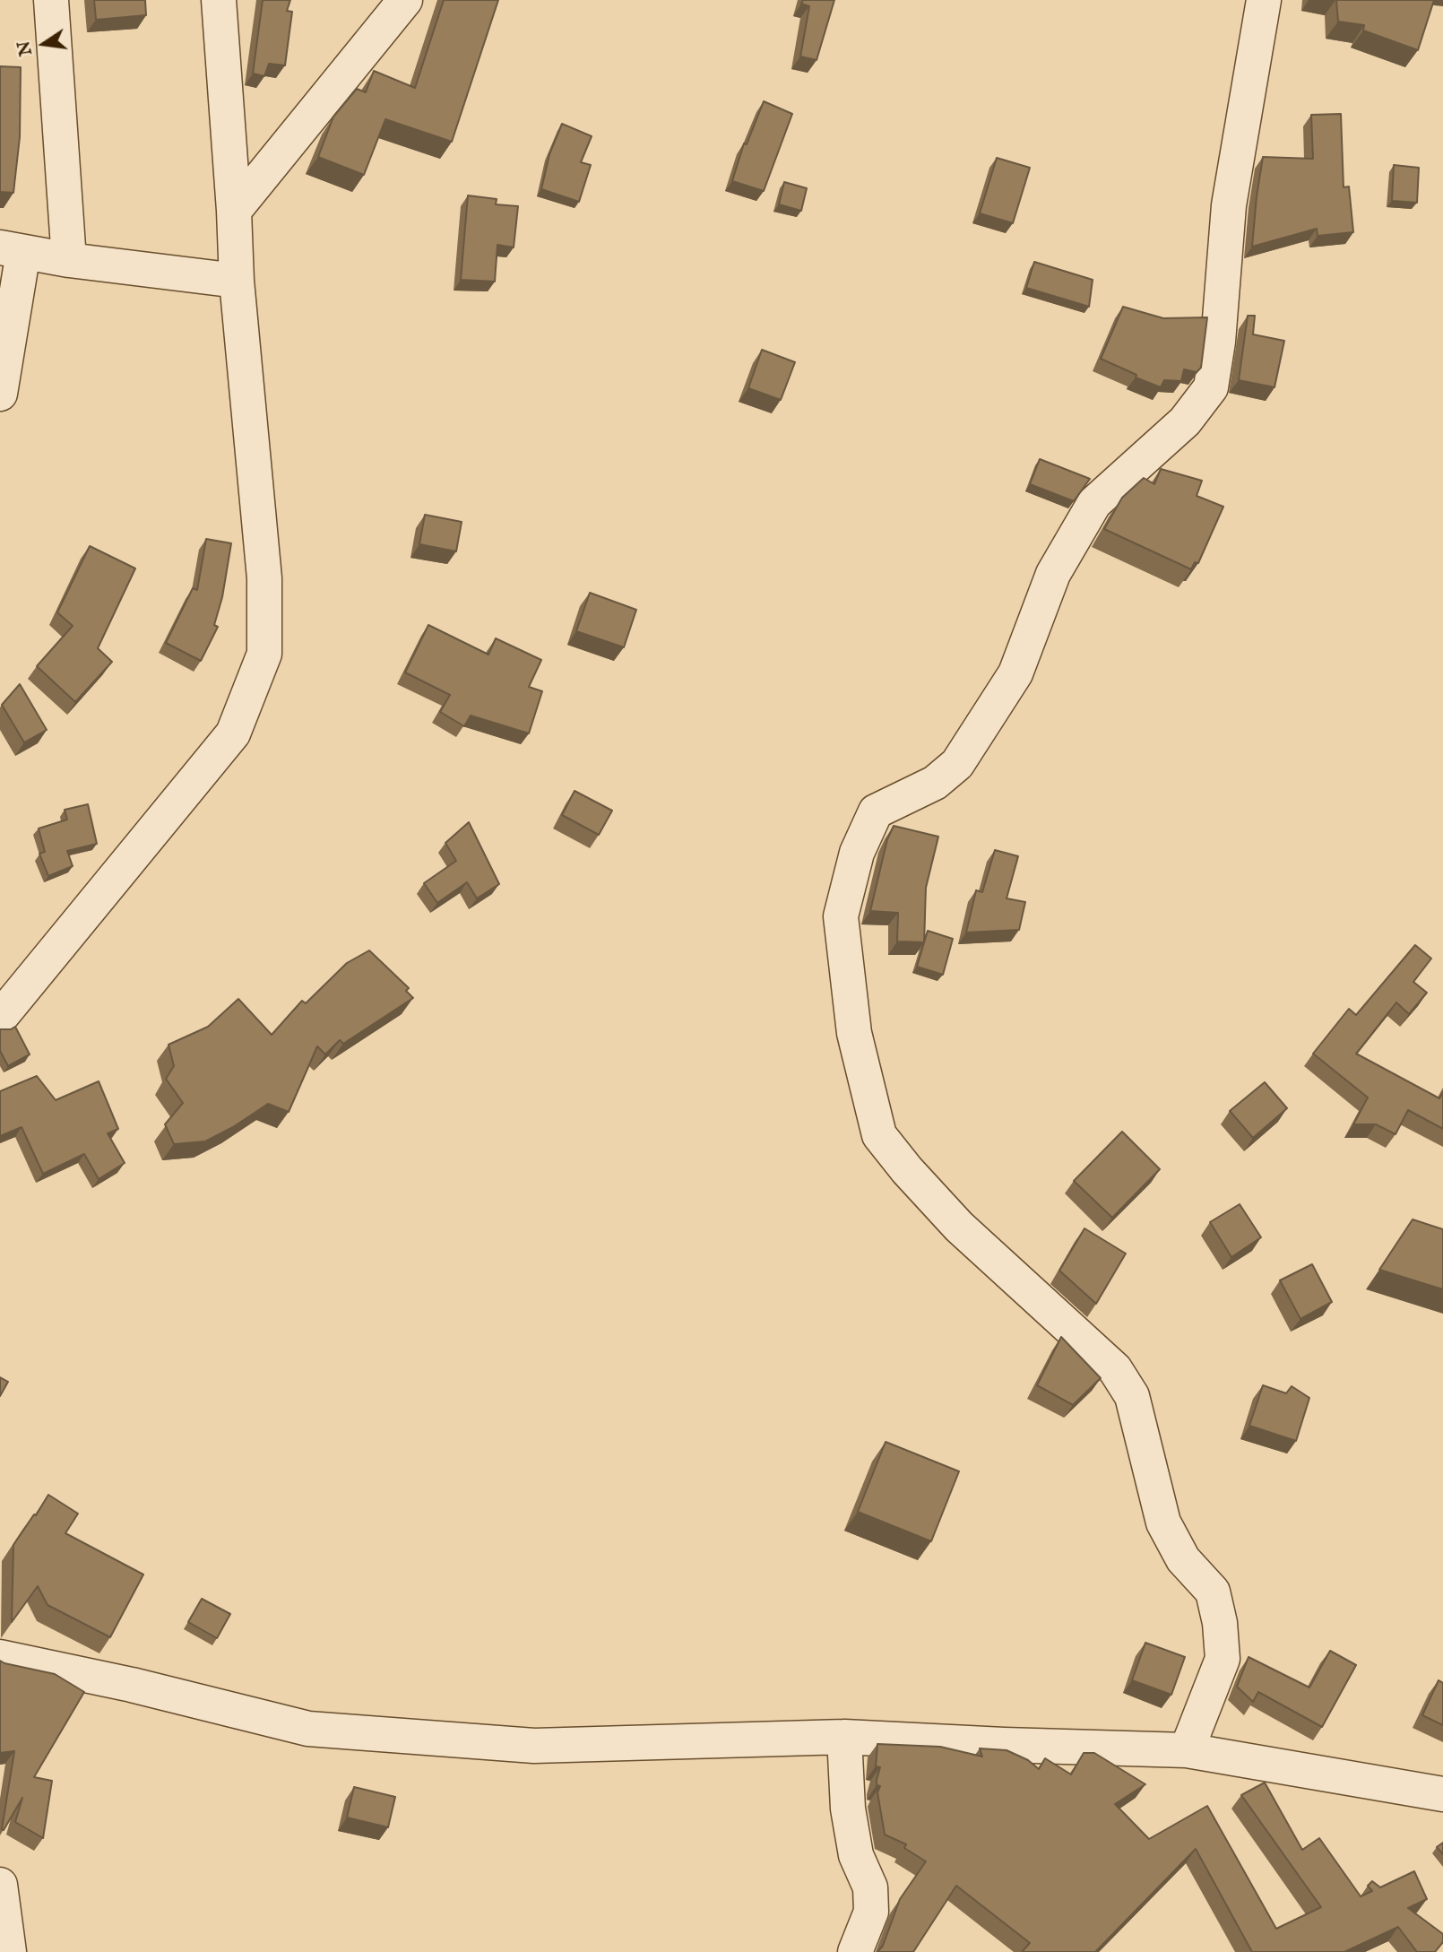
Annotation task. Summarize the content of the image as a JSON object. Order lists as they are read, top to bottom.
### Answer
{
  "north": "left"
}
